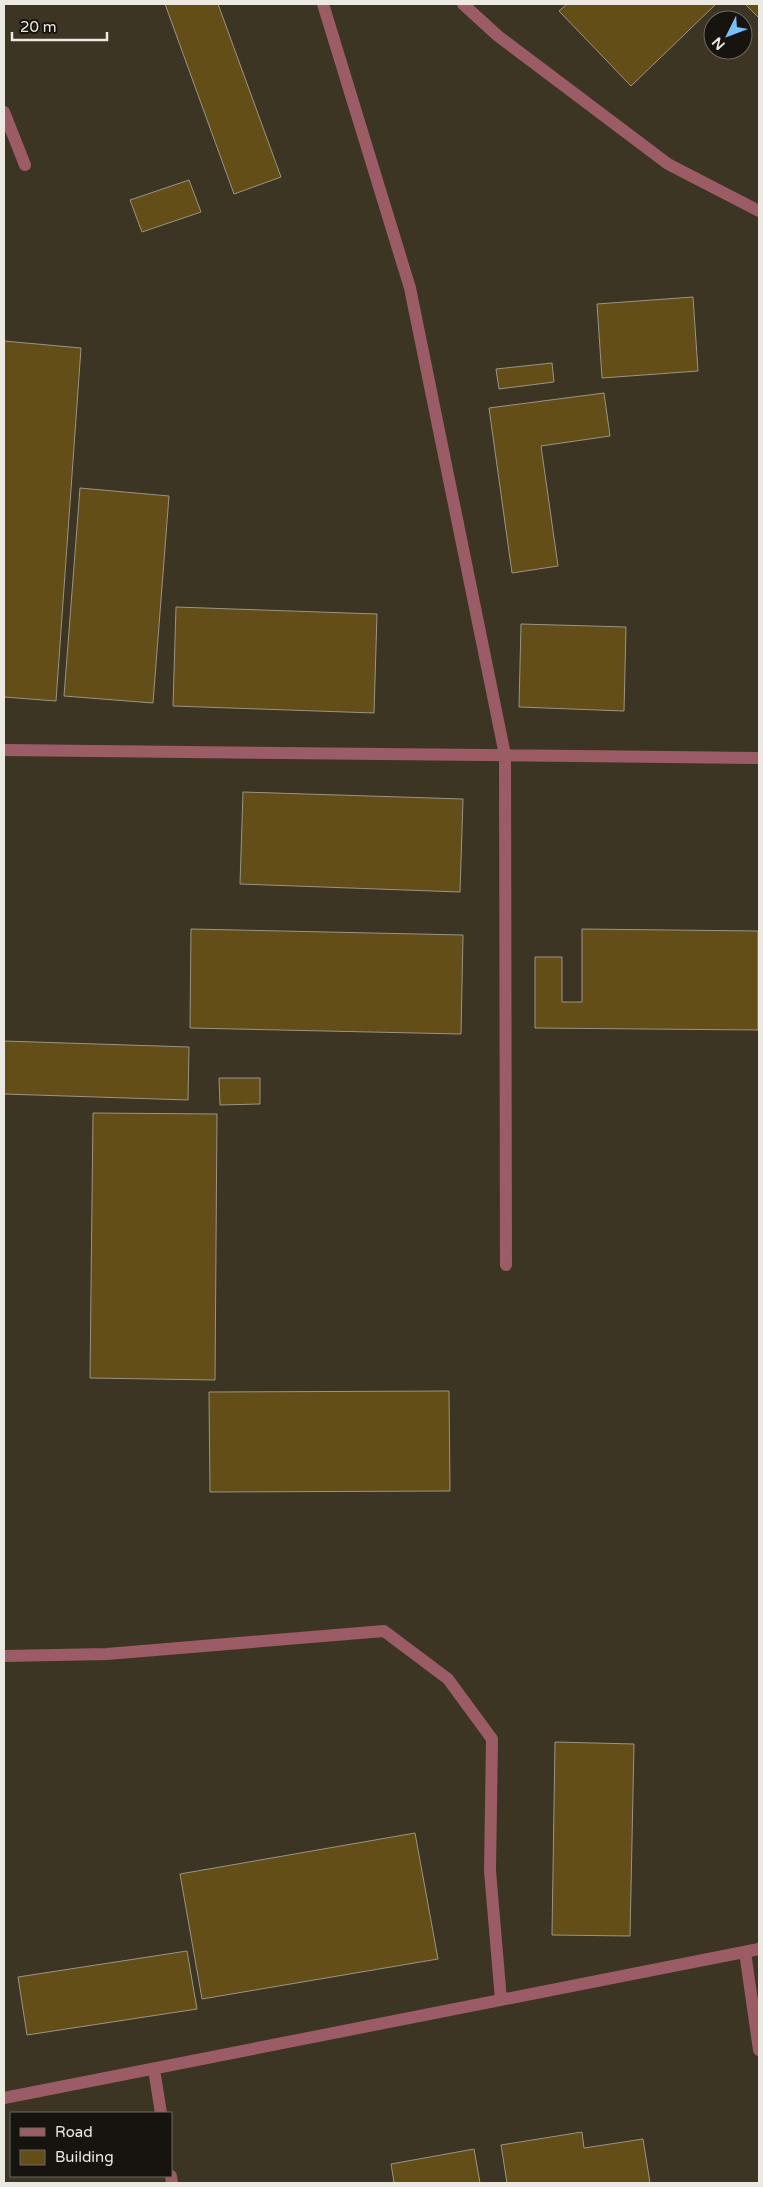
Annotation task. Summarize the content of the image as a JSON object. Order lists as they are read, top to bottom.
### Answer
{
  "legend": ["Road", "Building"],
  "scale_bar": "20 m",
  "north": "bottom left"
}
